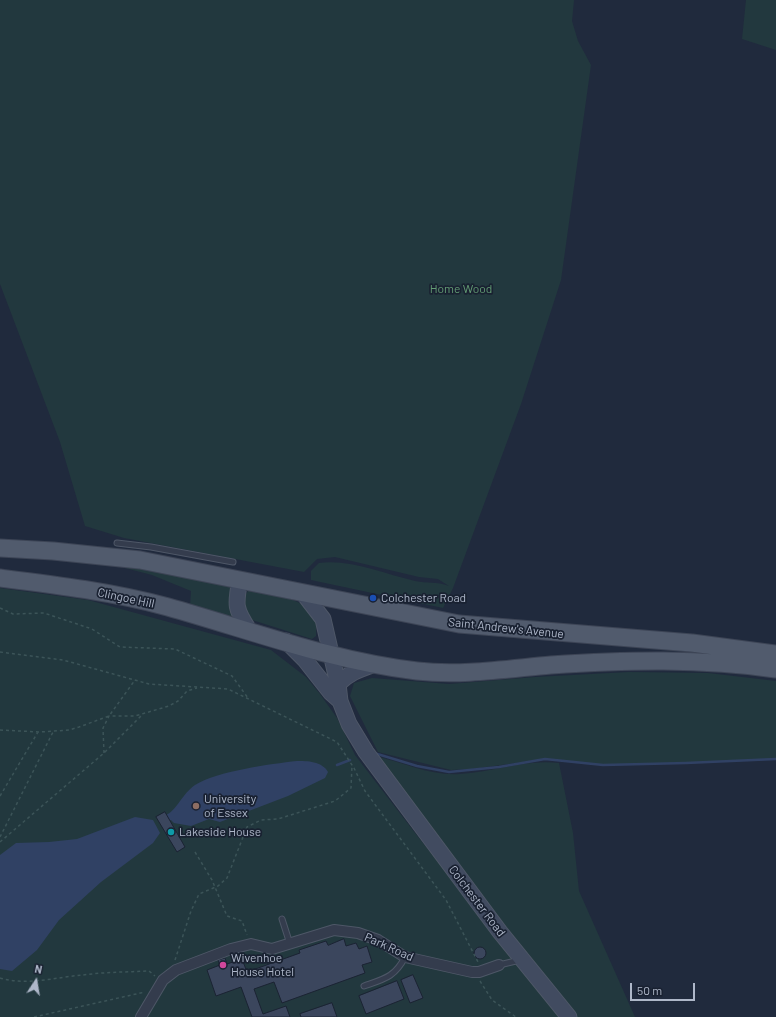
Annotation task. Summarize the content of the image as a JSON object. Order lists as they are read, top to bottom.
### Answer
{
  "streets": {
    "main road": ["Clingoe Hill", "Saint Andrew's Avenue", "Colchester Road"],
    "street": ["Park Road"]
  },
  "crossings": [
    ["Saint Andrew's Avenue", "Colchester Road"],
    ["Colchester Road", "Park Road"]
  ],
  "parks": ["Home Wood"],
  "places": [
    "Colchester Road",
    "University of Essex",
    "Lakeside House",
    "Wivenhoe House Hotel"
  ],
  "scale_bar": "50 m",
  "north": "top"
}
